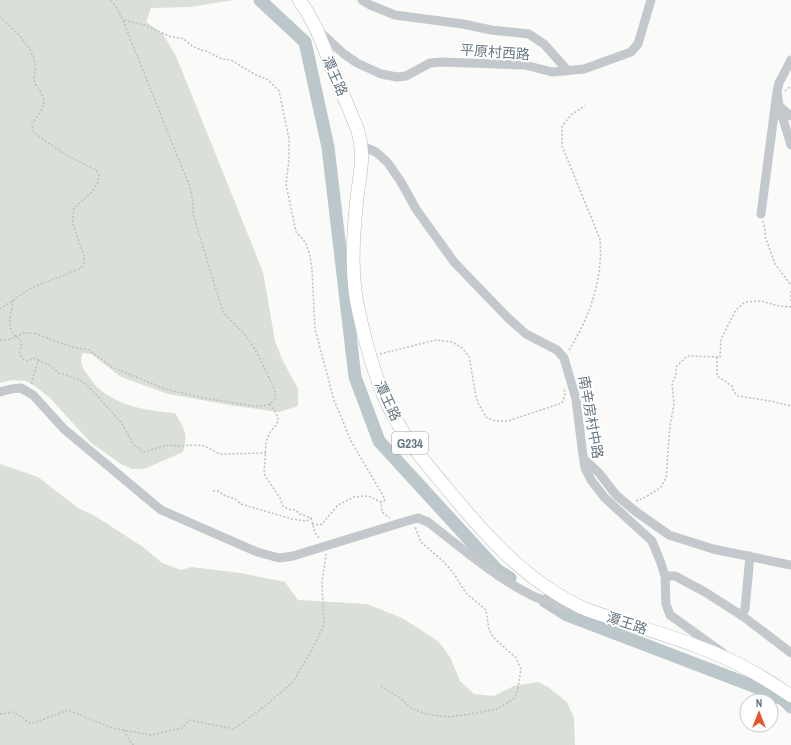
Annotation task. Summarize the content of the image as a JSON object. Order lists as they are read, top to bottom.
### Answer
{
  "streets": {
    "highway": ["潭王路", "G234"],
    "street": ["平原村西路", "南辛房村中路"]
  },
  "crossings": [
    ["平原村西路", "潭王路"],
    ["潭王路", "南辛房村中路"]
  ],
  "north": "top"
}
